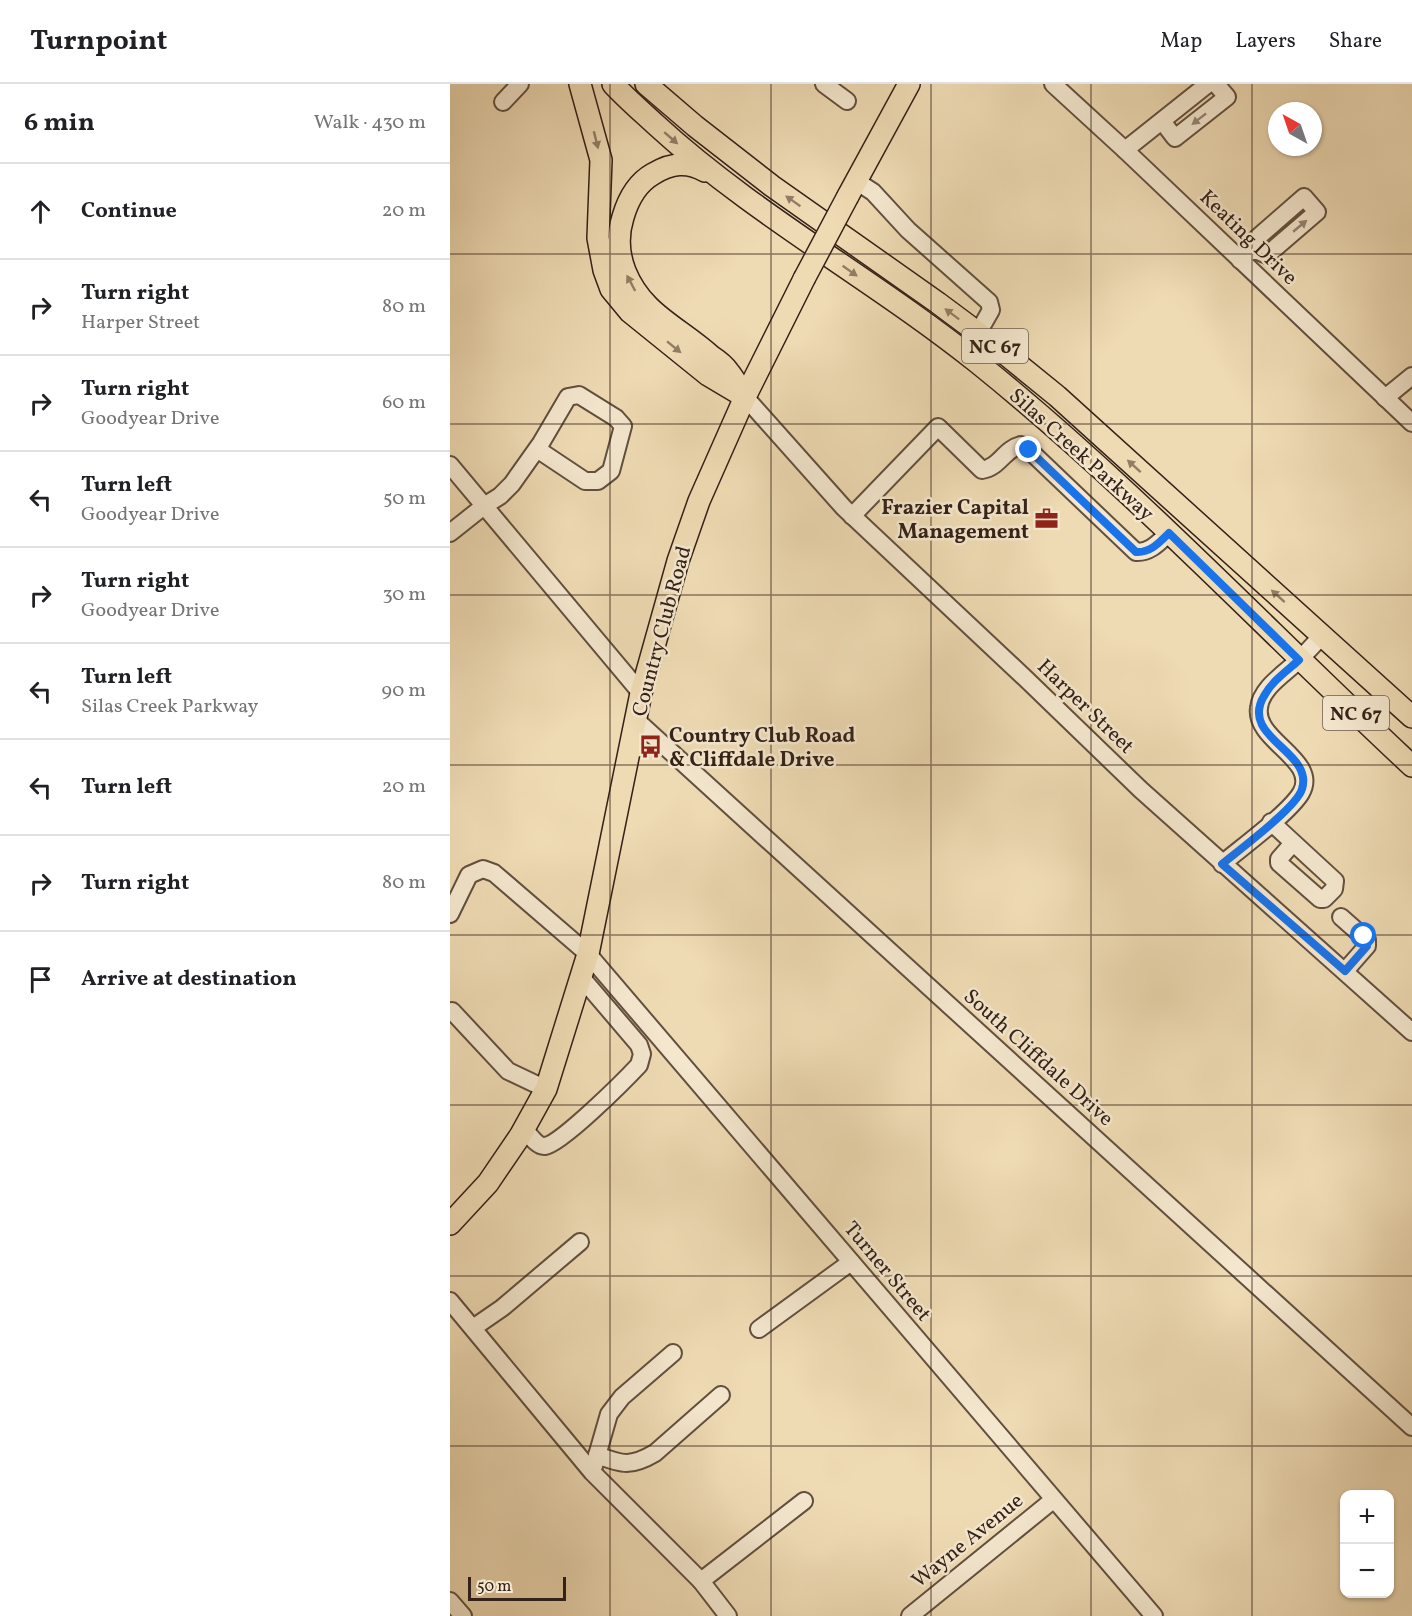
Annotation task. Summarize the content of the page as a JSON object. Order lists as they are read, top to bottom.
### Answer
{
  "streets": {
    "main road": ["NC 67", "Silas Creek Parkway", "Country Club Road"],
    "street": [
      "Keating Drive",
      "Harper Street",
      "South Cliffdale Drive",
      "Turner Street",
      "Wayne Avenue"
    ]
  },
  "crossings": [
    ["Country Club Road", "Harper Street"],
    ["Country Club Road", "South Cliffdale Drive"],
    ["Country Club Road", "Turner Street"],
    ["Turner Street", "Wayne Avenue"]
  ],
  "places": {
    "office": ["Frazier Capital Management"],
    "bus stop": ["Country Club Road & Cliffdale Drive"]
  },
  "scale_bar": "50 m",
  "north": "top left",
  "page": {
    "header": "Turnpoint",
    "nav": ["Map", "Layers", "Share"],
    "heading": ["6 min", "Walk · 430 m"],
    "list": [
      ["Continue", "20 m"],
      ["Turn right", "Harper Street", "80 m"],
      ["Turn right", "Goodyear Drive", "60 m"],
      ["Turn left", "Goodyear Drive", "50 m"],
      ["Turn right", "Goodyear Drive", "30 m"],
      ["Turn left", "Silas Creek Parkway", "90 m"],
      ["Turn left", "20 m"],
      ["Turn right", "80 m"],
      "Arrive at destination"
    ],
    "map_buttons": ["+", "−"],
    "scale": "50 m"
  }
}
